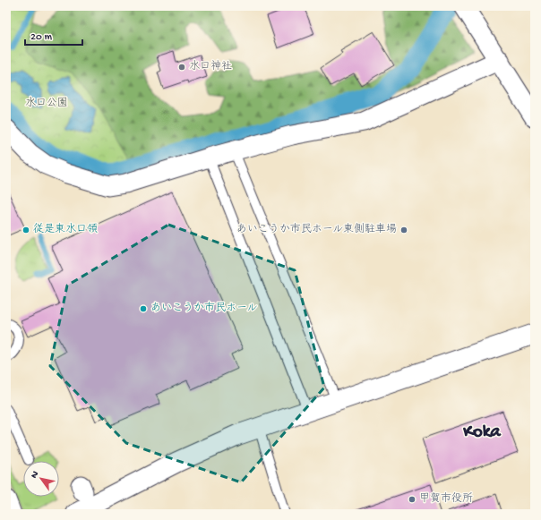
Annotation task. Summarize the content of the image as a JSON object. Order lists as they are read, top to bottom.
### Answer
{
  "districts": ["Koka"],
  "parks": ["水口公園"],
  "places": [
    "水口神社",
    "従是東水口領",
    "あいこうか市民ホール東側駐車場",
    "あいこうか市民ホール",
    "甲賀市役所"
  ],
  "scale_bar": "20 m",
  "north": "top left"
}
